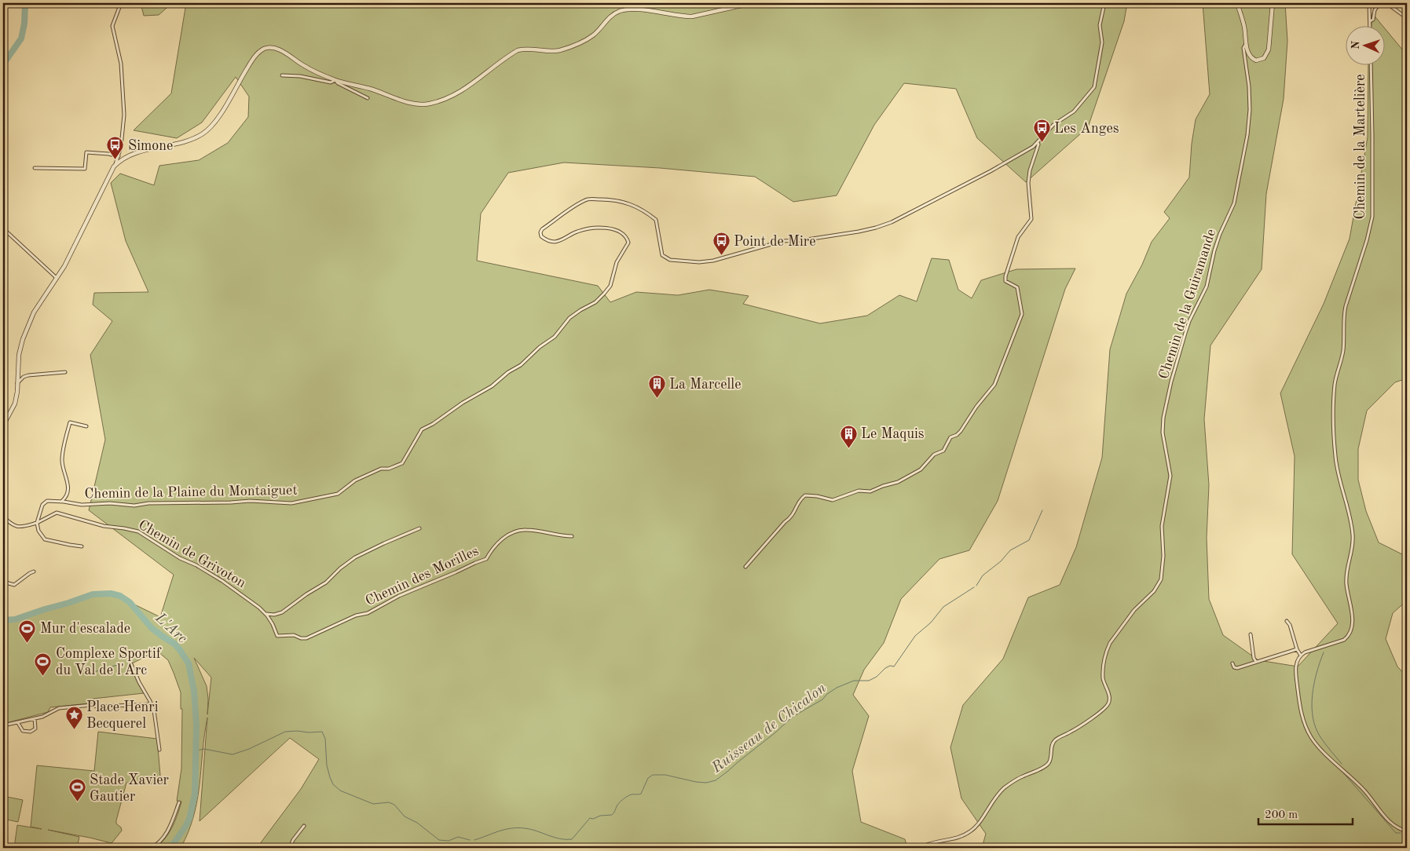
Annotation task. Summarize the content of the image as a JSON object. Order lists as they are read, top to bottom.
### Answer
{
  "streets": {
    "street": [
      "Chemin de la Martelière",
      "Chemin de la Guiramande",
      "Chemin de la Plaine du Montaiguet",
      "Chemin de Grivoton",
      "Chemin des Morilles"
    ]
  },
  "crossings": [
    ["Chemin de la Plaine du Montaiguet", "Chemin de Grivoton"],
    ["Chemin de Grivoton", "Chemin des Morilles"]
  ],
  "water": ["L'Arc", "Ruisseau de Chicalon"],
  "places": {
    "bus stop": ["Les Anges", "Simone", "Point de Mire"],
    "building": ["La Marcelle", "Le Maquis"],
    "sports": ["Mur d'escalade", "Complexe Sportif du Val de l'Arc", "Stade Xavier Gautier"],
    "place": ["Place Henri Becquerel"]
  },
  "scale_bar": "200 m",
  "north": "left"
}
